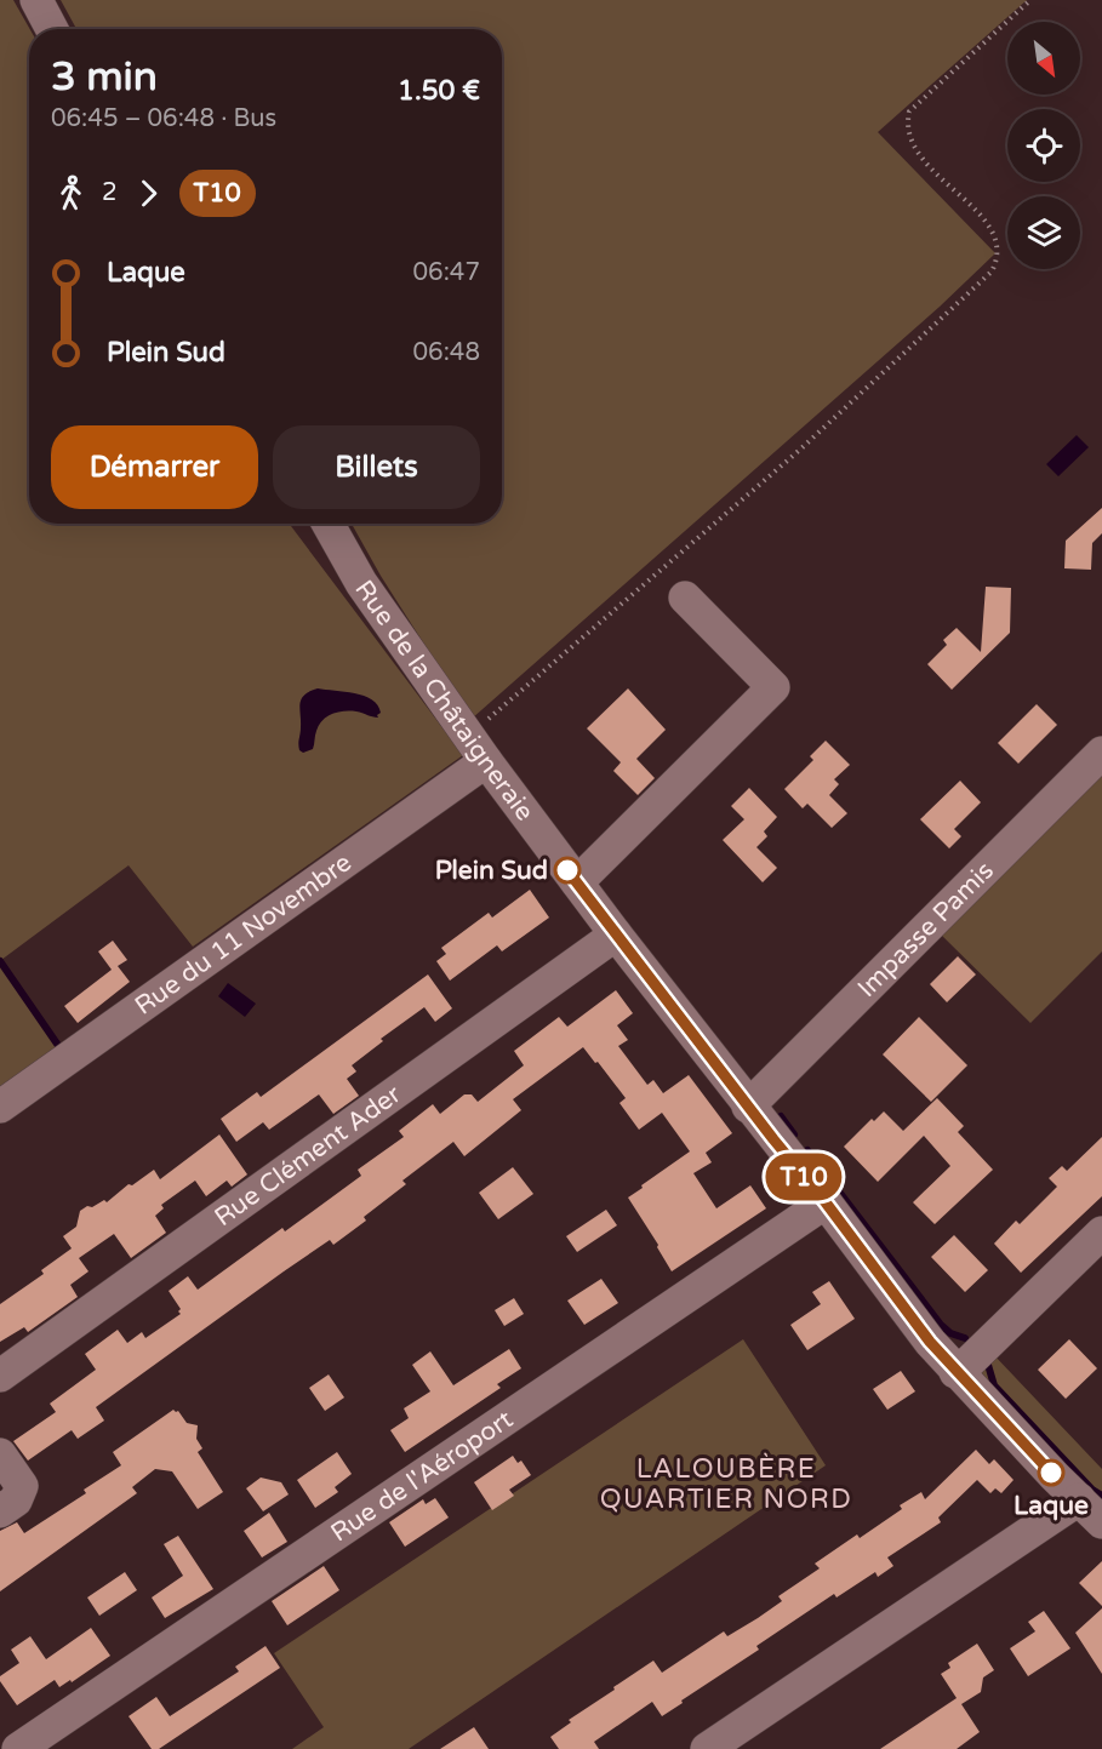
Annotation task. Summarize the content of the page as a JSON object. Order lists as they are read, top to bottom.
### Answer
{
  "streets": {
    "street": [
      "Rue de la Châtaigneraie",
      "Impasse Pamis",
      "Rue du 11 Novembre",
      "Rue Clément Ader",
      "Rue de l'Aéroport"
    ]
  },
  "crossings": [
    ["Rue de la Châtaigneraie", "Impasse Pamis"],
    ["Rue de la Châtaigneraie", "Rue du 11 Novembre"],
    ["Rue de la Châtaigneraie", "Rue Clément Ader"],
    ["Rue de la Châtaigneraie", "Rue de l'Aéroport"]
  ],
  "districts": ["LALOUBÈRE QUARTIER NORD"],
  "places": ["Plein Sud", "Laque"],
  "lines": ["bus line T10"],
  "north": "bottom right",
  "page": {
    "on_map": "T10",
    "heading": ["3 min", "06:45 – 06:48 · Bus", "1.50 €"],
    "legs": ["2", "T10"],
    "list": [
      {
        "name": "Laque",
        "value": "06:47"
      },
      {
        "name": "Plein Sud",
        "value": "06:48"
      }
    ],
    "buttons": ["Démarrer", "Billets"]
  }
}
